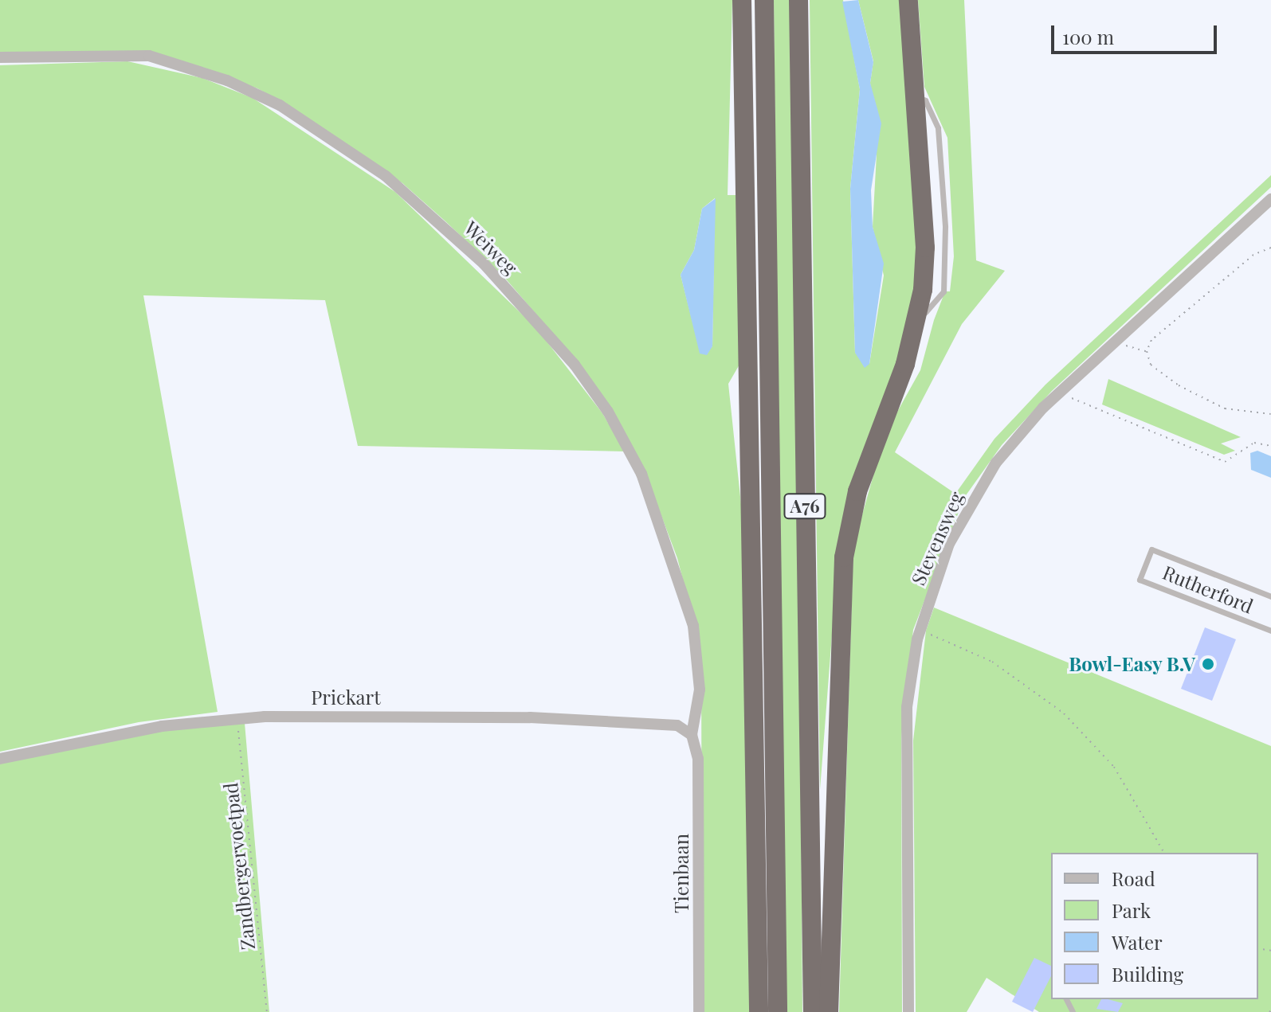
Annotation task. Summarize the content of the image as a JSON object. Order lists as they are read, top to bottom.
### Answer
{
  "streets": {
    "highway": ["A76"],
    "street": [
      "Weiweg",
      "Stevensweg",
      "Prickart",
      "Tienbaan"
    ],
    "lane": ["Rutherford"],
    "path": ["Zandbergervoetpad"]
  },
  "crossings": [
    ["Weiweg", "Prickart"],
    ["Weiweg", "Tienbaan"],
    ["Prickart", "Zandbergervoetpad"],
    ["Prickart", "Tienbaan"]
  ],
  "places": ["Bowl-Easy B.V"],
  "legend": [
    "Road",
    "Park",
    "Water",
    "Building"
  ],
  "scale_bar": "100 m"
}
